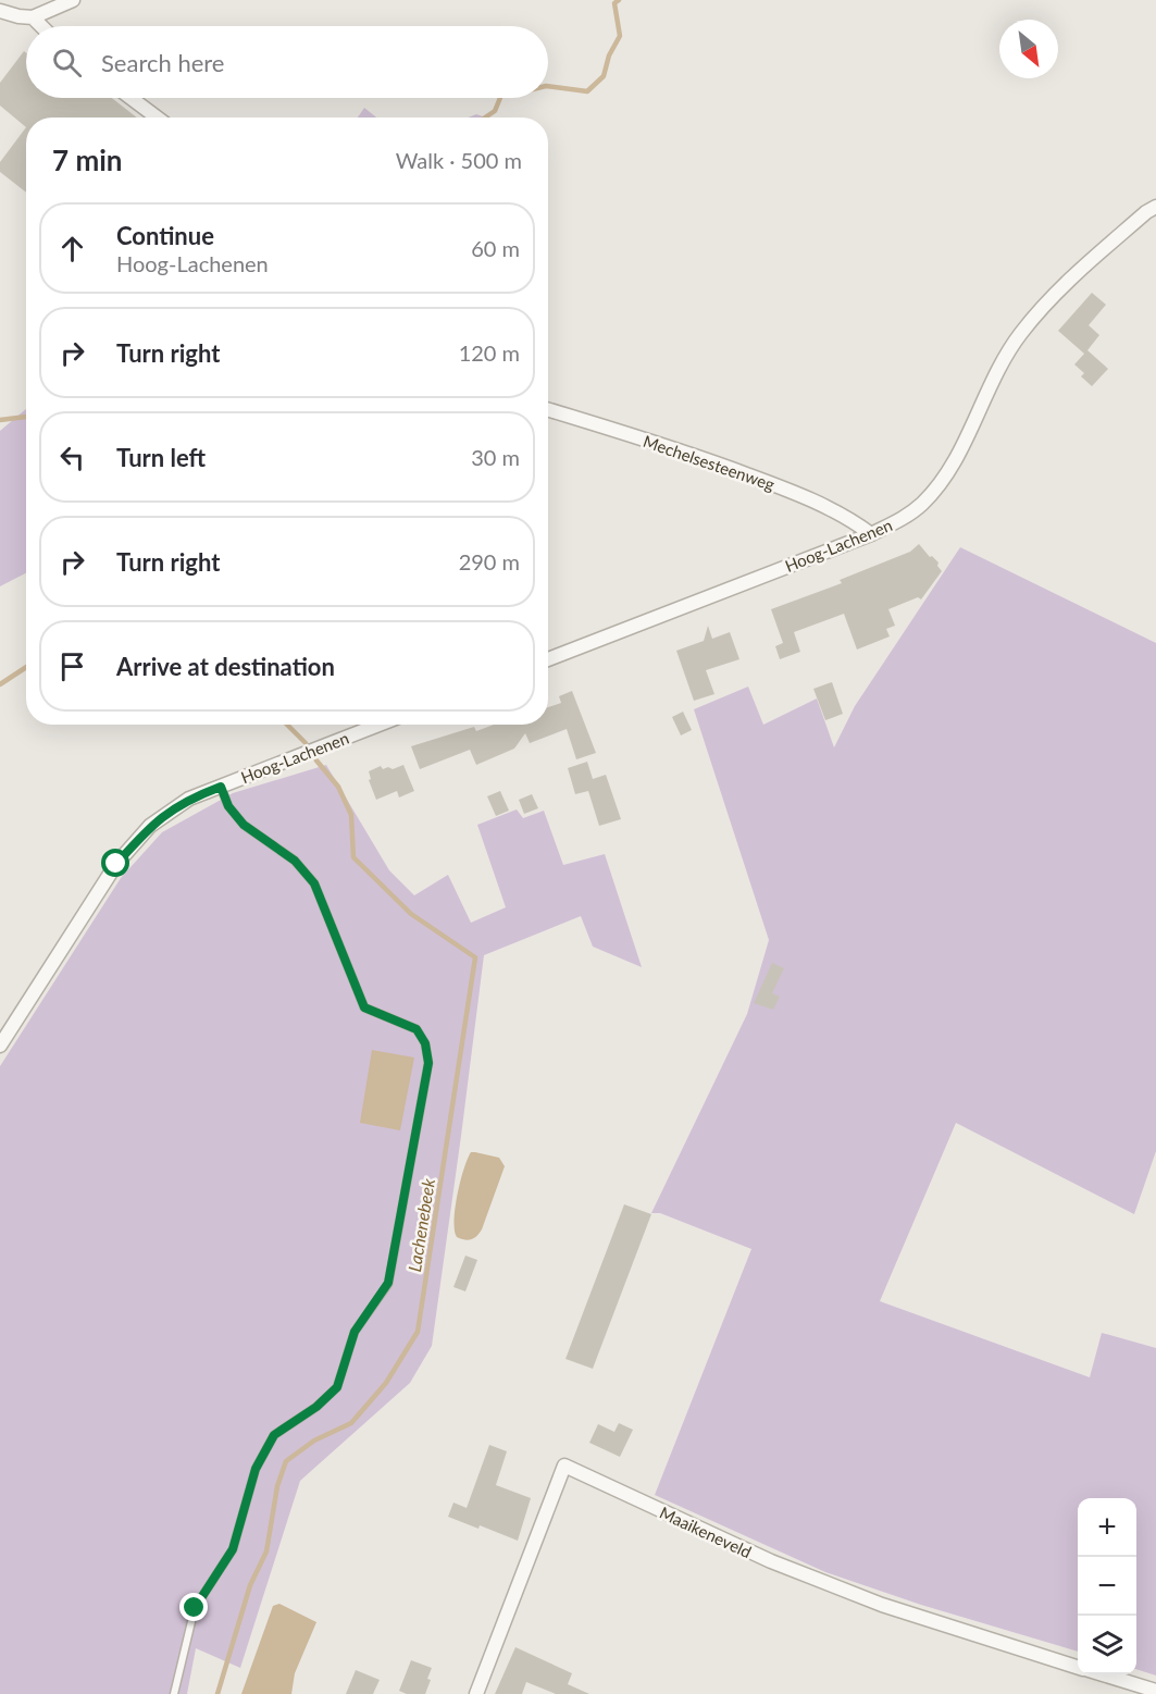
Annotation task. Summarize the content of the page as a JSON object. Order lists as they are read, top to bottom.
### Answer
{
  "streets": {
    "street": ["Mechelsesteenweg", "Hoog-Lachenen", "Maaikeneveld"]
  },
  "crossings": [
    ["Mechelsesteenweg", "Hoog-Lachenen"]
  ],
  "water": ["Lachenebeek"],
  "north": "bottom right",
  "page": {
    "search": "Search here",
    "heading": ["7 min", "Walk · 500 m"],
    "list": [
      ["Continue", "Hoog-Lachenen", "60 m"],
      ["Turn right", "120 m"],
      ["Turn left", "30 m"],
      ["Turn right", "290 m"],
      "Arrive at destination"
    ],
    "map_buttons": ["+", "−"]
  }
}
